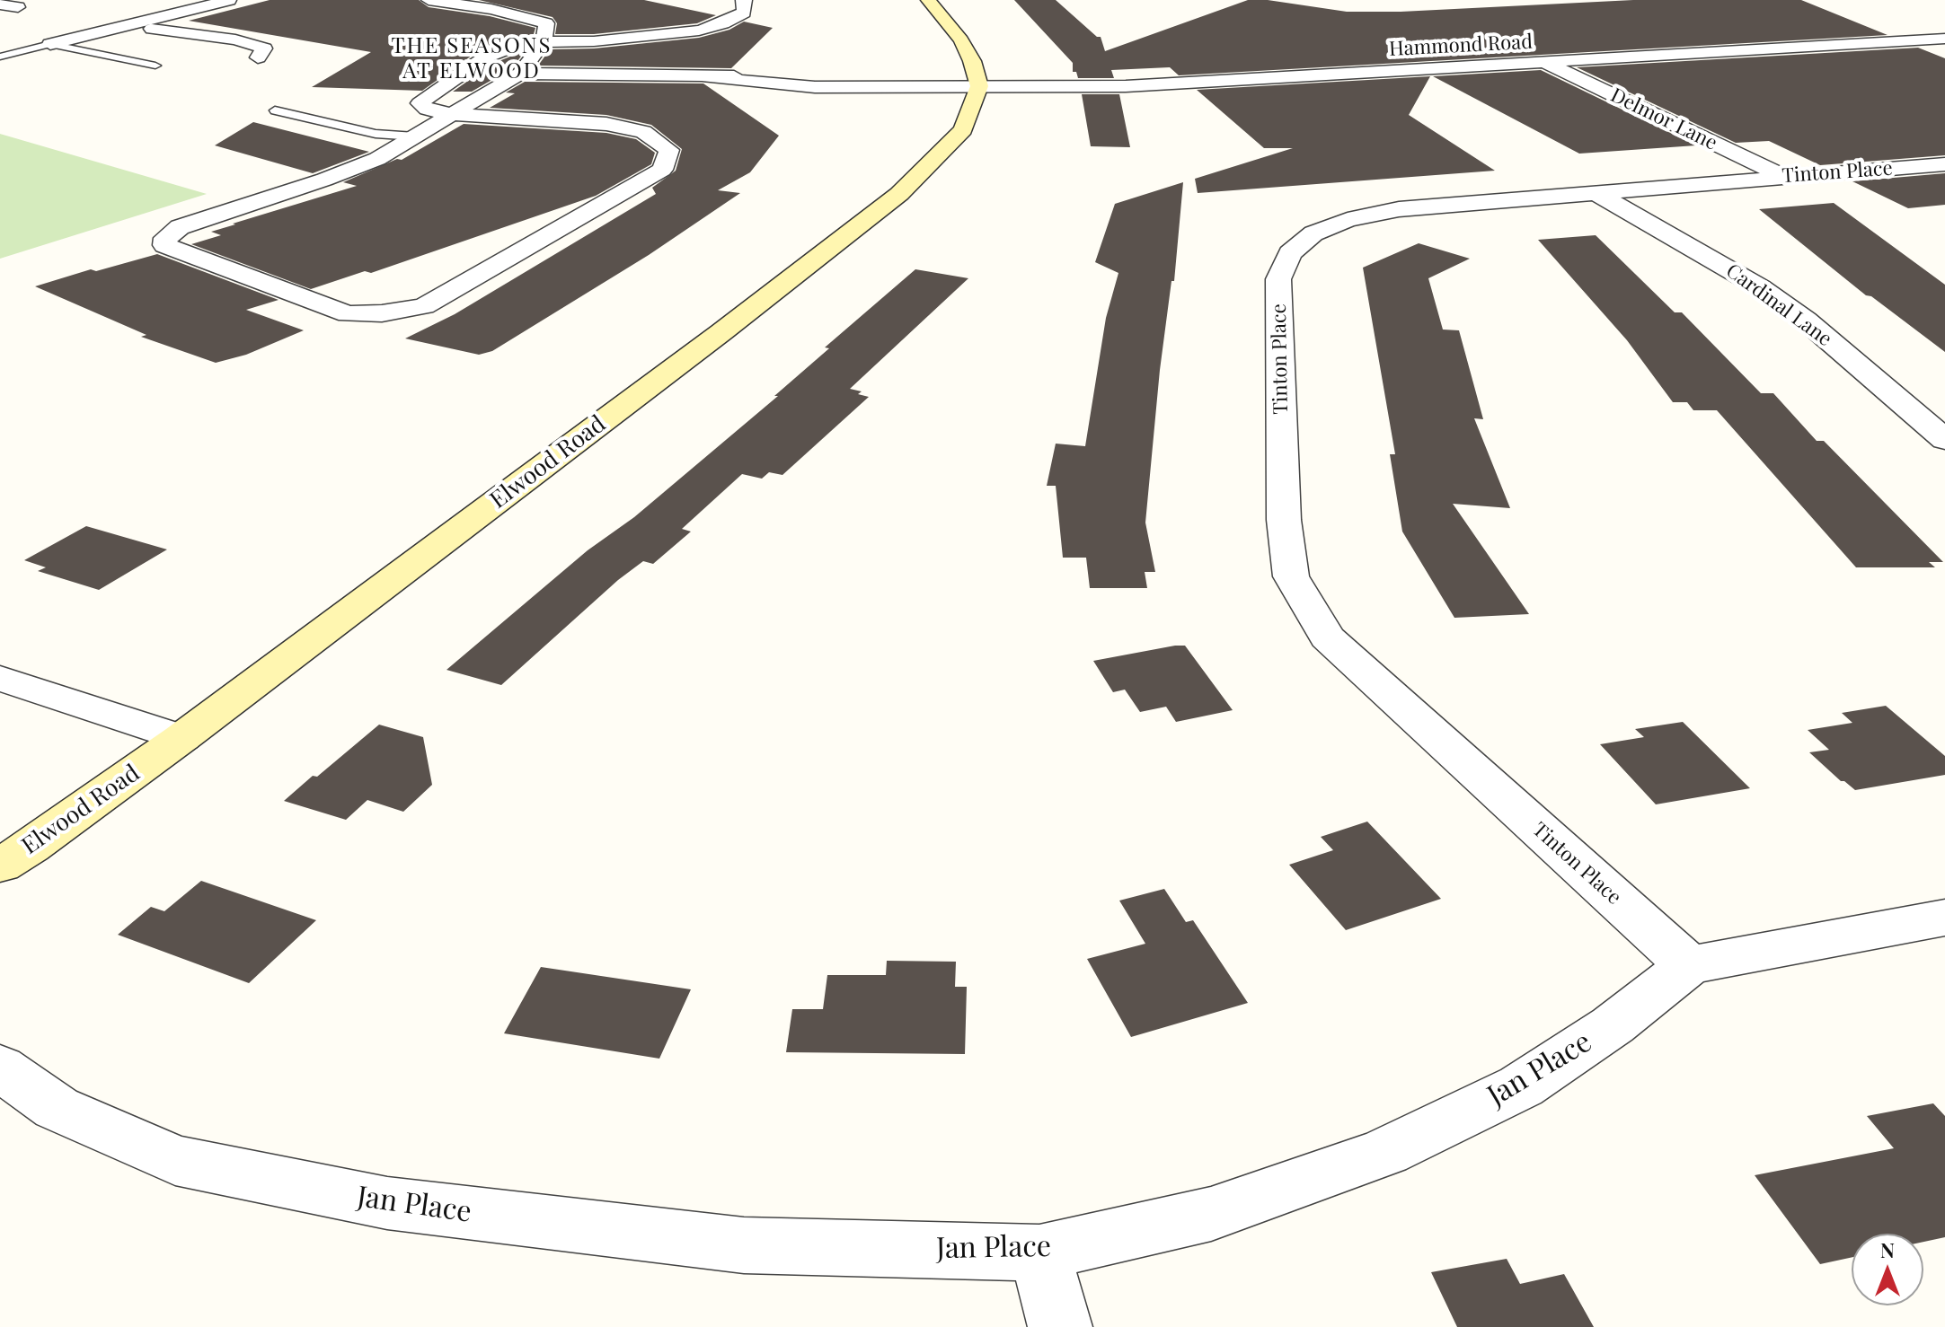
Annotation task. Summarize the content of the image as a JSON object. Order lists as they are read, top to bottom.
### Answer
{
  "streets": {
    "main road": ["Elwood Road"],
    "street": [
      "Hammond Road",
      "Delmor Lane",
      "Tinton Place",
      "Cardinal Lane",
      "Jan Place"
    ]
  },
  "crossings": [
    ["Hammond Road", "Delmor Lane"],
    ["Hammond Road", "Elwood Road"],
    ["Delmor Lane", "Tinton Place"],
    ["Tinton Place", "Cardinal Lane"],
    ["Tinton Place", "Jan Place"]
  ],
  "districts": ["THE SEASONS AT ELWOOD"],
  "north": "top"
}
